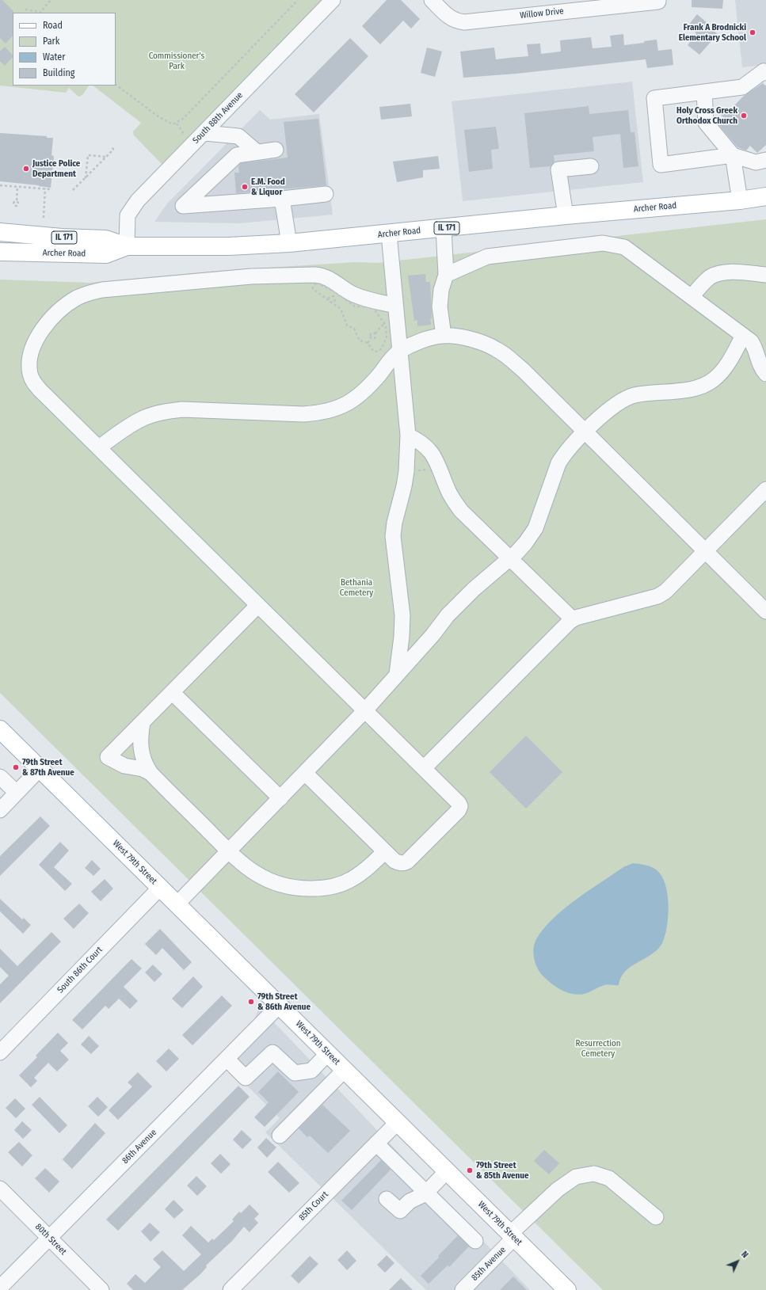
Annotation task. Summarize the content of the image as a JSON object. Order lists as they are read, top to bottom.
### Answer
{
  "streets": {
    "main road": ["Archer Road", "IL 171", "West 79th Street"],
    "street": [
      "Willow Drive",
      "South 88th Avenue",
      "South 86th Court",
      "86th Avenue",
      "85th Court",
      "80th Street",
      "85th Avenue"
    ]
  },
  "crossings": [
    ["South 88th Avenue", "Archer Road"],
    ["West 79th Street", "South 86th Court"],
    ["West 79th Street", "86th Avenue"],
    ["West 79th Street", "85th Court"],
    ["West 79th Street", "85th Avenue"],
    ["86th Avenue", "80th Street"]
  ],
  "parks": ["Commissioner's Park", "Bethania Cemetery", "Resurrection Cemetery"],
  "places": [
    "Frank A Brodnicki Elementary School",
    "Holy Cross Greek Orthodox Church",
    "Justice Police Department",
    "E.M. Food & Liquor",
    "79th Street & 87th Avenue",
    "79th Street & 86th Avenue",
    "79th Street & 85th Avenue"
  ],
  "legend": [
    "Road",
    "Park",
    "Water",
    "Building"
  ],
  "north": "top right"
}
